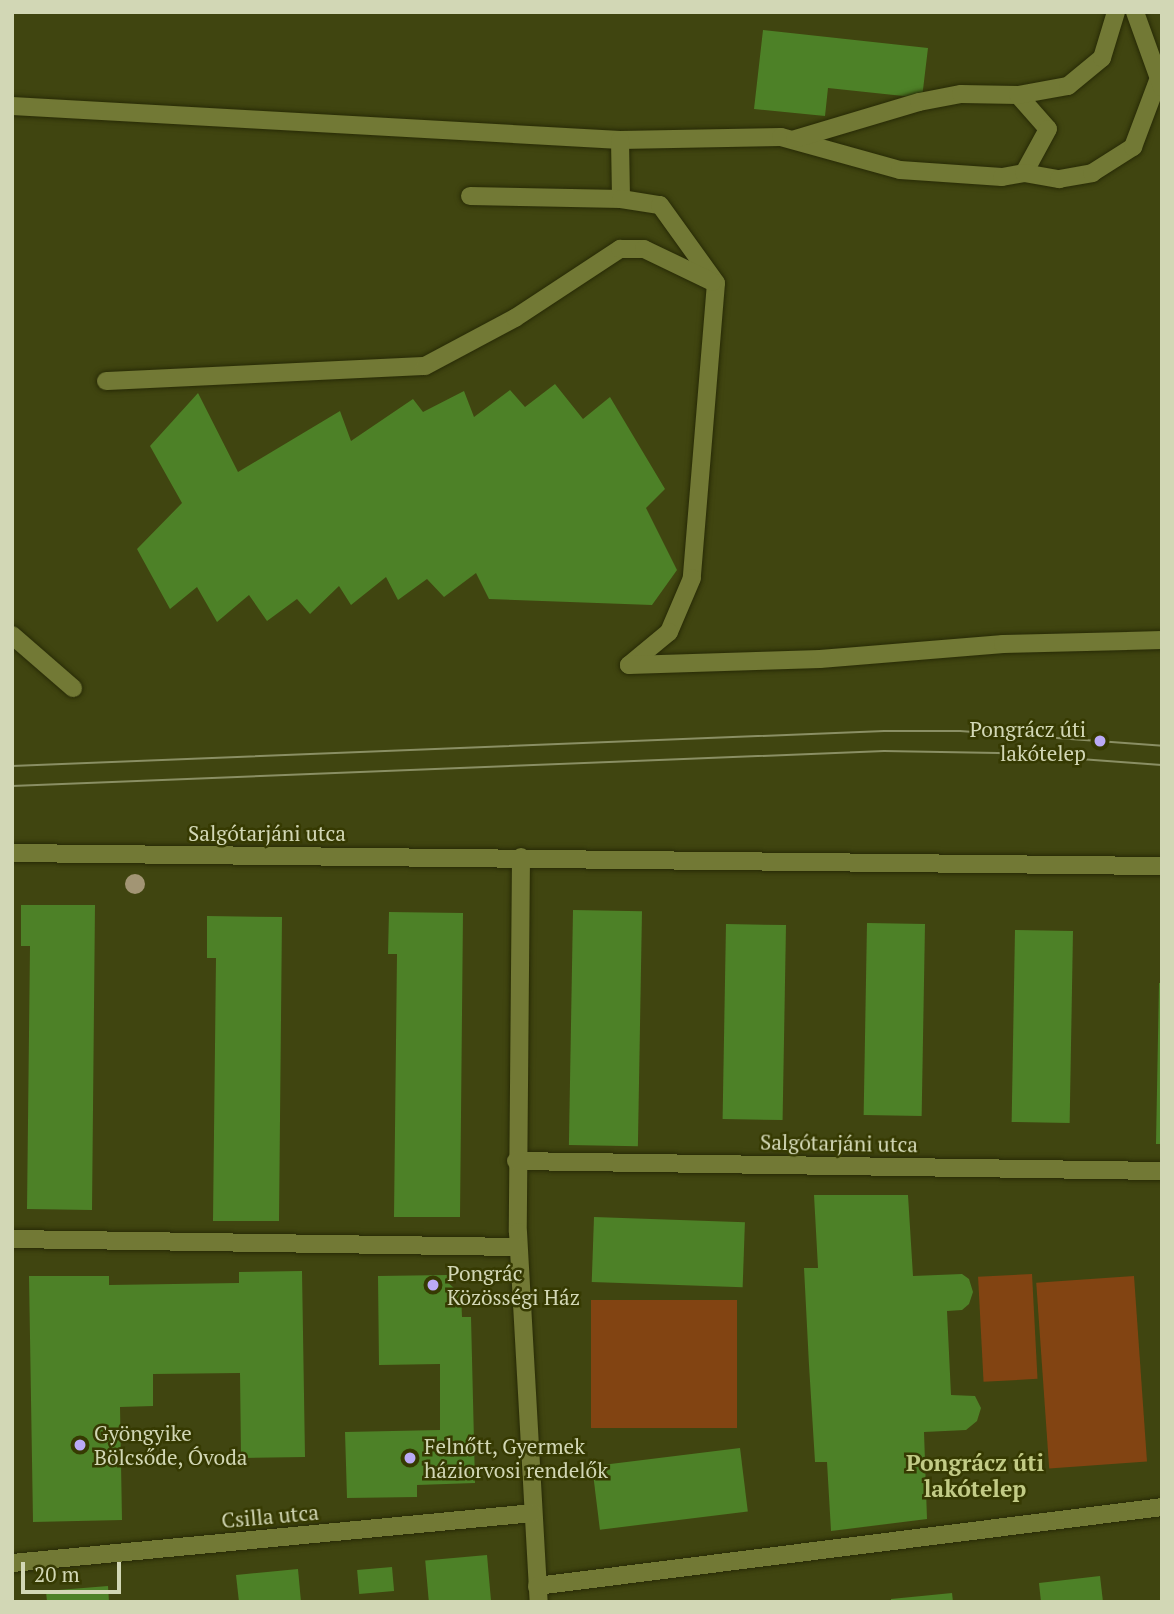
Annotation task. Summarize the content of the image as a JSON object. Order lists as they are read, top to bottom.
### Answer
{
  "streets": {
    "street": ["Salgótarjáni utca", "Csilla utca"]
  },
  "districts": ["Pongrácz úti lakótelep"],
  "places": [
    "Pongrácz úti lakótelep",
    "Pongrác Közösségi Ház",
    "Gyöngyike Bölcsőde, Óvoda",
    "Felnőtt, Gyermek háziorvosi rendelők"
  ],
  "scale_bar": "20 m"
}
